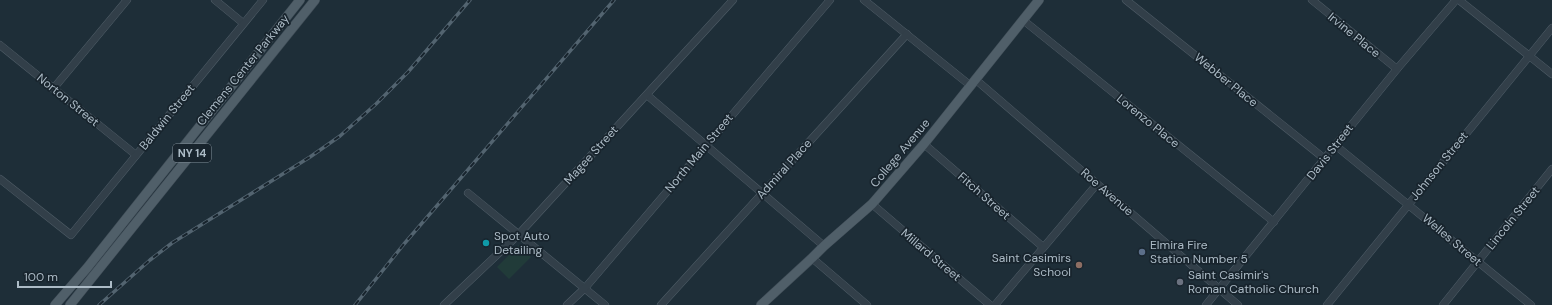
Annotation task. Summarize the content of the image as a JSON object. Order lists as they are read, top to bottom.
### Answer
{
  "streets": {
    "main road": ["Clemens Center Parkway", "NY 14", "College Avenue"],
    "street": [
      "Irvine Place",
      "Webber Place",
      "Norton Street",
      "Baldwin Street",
      "Lorenzo Place",
      "Davis Street",
      "North Main Street",
      "Magee Street",
      "Johnson Street",
      "Admiral Place",
      "Roe Avenue",
      "Fitch Street",
      "Lincoln Street",
      "Welles Street",
      "Millard Street"
    ]
  },
  "crossings": [
    ["Irvine Place", "Davis Street"],
    ["Webber Place", "Davis Street"],
    ["Norton Street", "Baldwin Street"],
    ["Lorenzo Place", "Davis Street"],
    ["Lorenzo Place", "College Avenue"],
    ["Davis Street", "Roe Avenue"],
    ["Davis Street", "Welles Street"],
    ["College Avenue", "Roe Avenue"],
    ["College Avenue", "Fitch Street"],
    ["College Avenue", "Millard Street"],
    ["Johnson Street", "Welles Street"],
    ["Admiral Place", "Roe Avenue"],
    ["Lincoln Street", "Welles Street"]
  ],
  "places": [
    "Spot Auto Detailing",
    "Elmira Fire Station Number 5",
    "Saint Casimirs School",
    "Saint Casimir's Roman Catholic Church"
  ],
  "scale_bar": "100 m"
}
